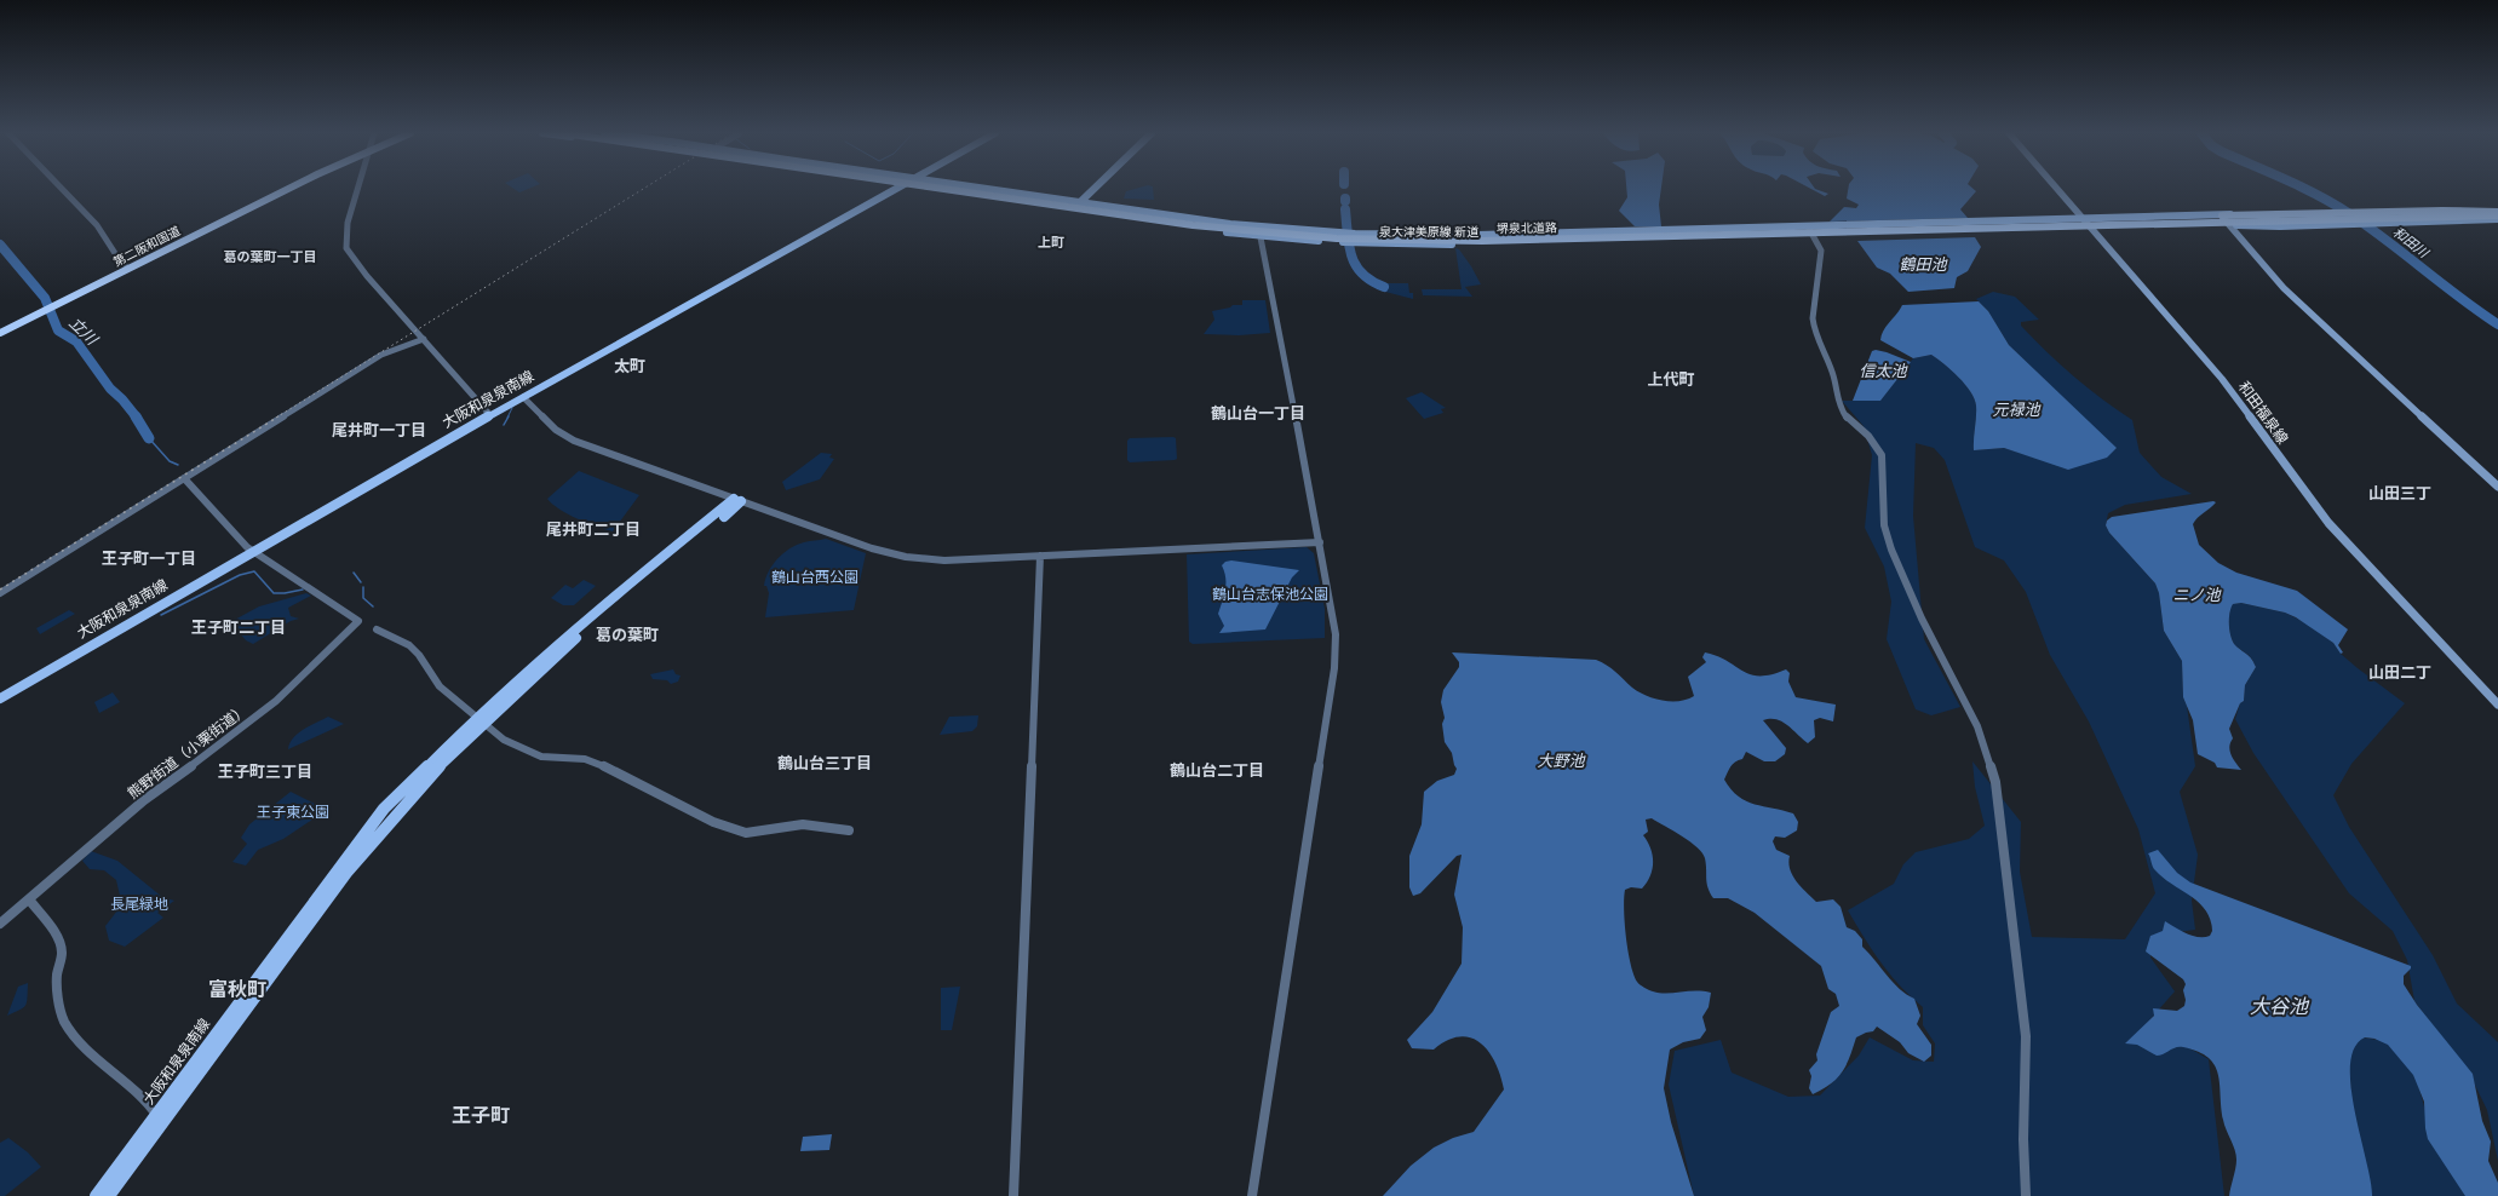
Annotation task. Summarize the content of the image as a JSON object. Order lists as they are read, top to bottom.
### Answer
{
  "streets": {
    "highway": ["堺泉北道路", "第二阪和国道"],
    "main road": ["泉大津美原線 新道", "大阪和泉泉南線", "和田福泉線"],
    "street": ["熊野街道（小栗街道）"]
  },
  "crossings": [
    ["堺泉北道路", "泉大津美原線 新道"],
    ["泉大津美原線 新道", "和田福泉線"],
    ["大阪和泉泉南線", "熊野街道（小栗街道）"]
  ],
  "districts": [
    "上町",
    "葛の葉町一丁目",
    "太町",
    "上代町",
    "鶴山台一丁目",
    "尾井町一丁目",
    "山田三丁",
    "尾井町二丁目",
    "王子町一丁目",
    "王子町二丁目",
    "葛の葉町",
    "山田二丁",
    "鶴山台三丁目",
    "鶴山台二丁目",
    "王子町三丁目",
    "富秋町",
    "王子町"
  ],
  "water": [
    "和田川",
    "鶴田池",
    "立川",
    "信太池",
    "元禄池",
    "ニノ池",
    "大野池",
    "大谷池"
  ],
  "parks": [
    "鶴山台西公園",
    "鶴山台志保池公園",
    "王子東公園",
    "長尾緑地"
  ]
}
